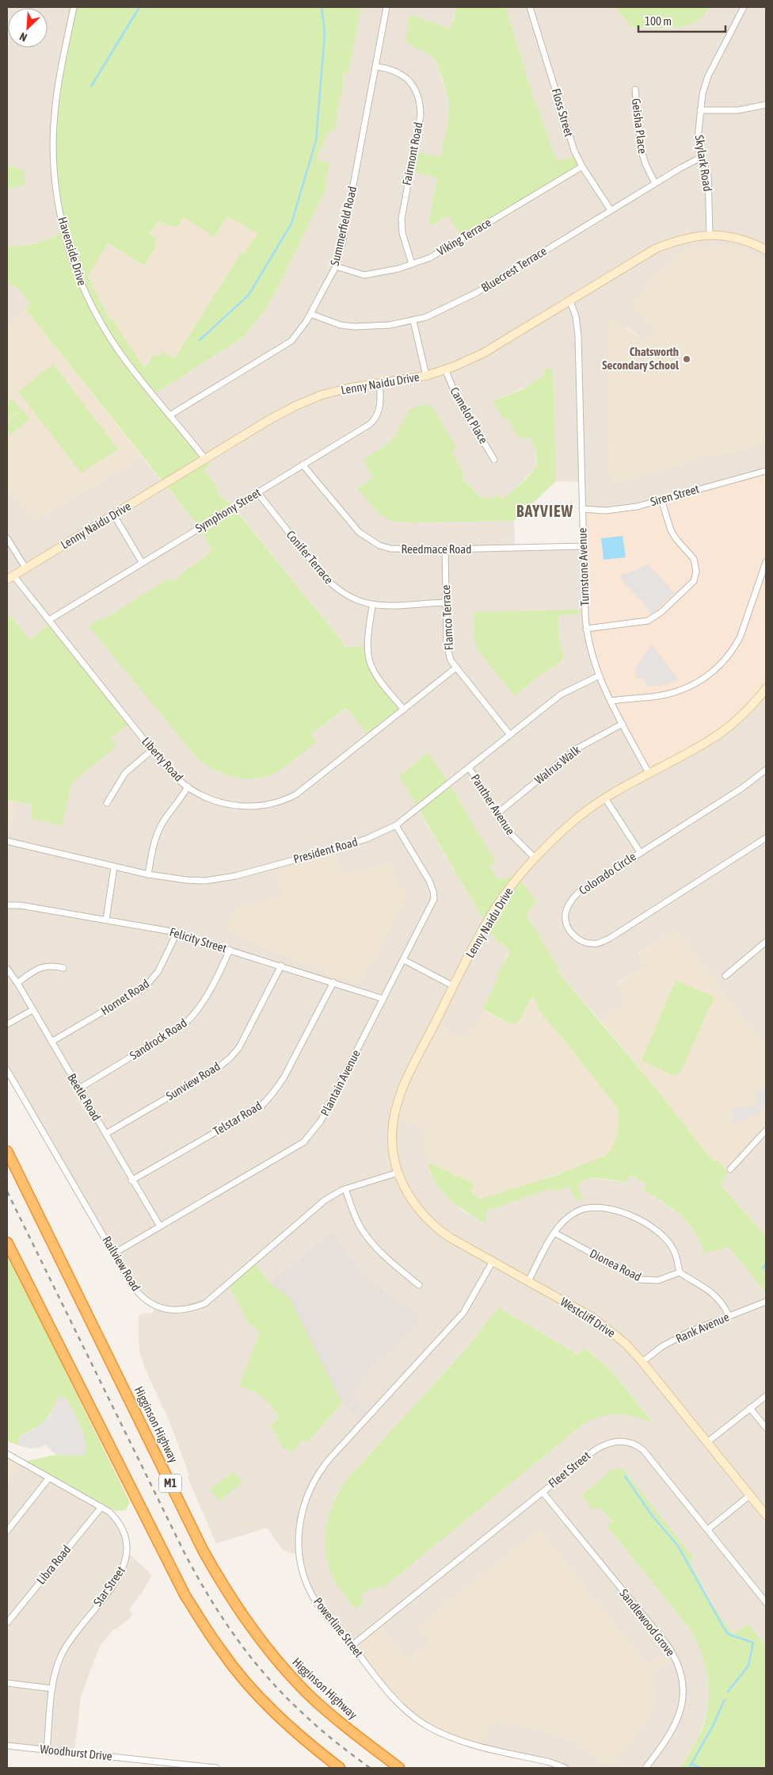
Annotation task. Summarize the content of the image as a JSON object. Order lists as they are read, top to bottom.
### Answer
{
  "streets": {
    "highway": ["Higginson Highway", "M1"],
    "street": [
      "Floss Street",
      "Geisha Place",
      "Fairmont Road",
      "Skylark Road",
      "Summerfield Road",
      "Viking Terrace",
      "Havenside Drive",
      "Bluecrest Terrace",
      "Lenny Naidu Drive",
      "Camelot Place",
      "Siren Street",
      "Symphony Street",
      "Reedmace Road",
      "Conifer Terrace",
      "Turnstone Avenue",
      "Flamco Terrace",
      "Liberty Road",
      "Walrus Walk",
      "Panther Avenue",
      "President Road",
      "Colorado Circle",
      "Felicity Street",
      "Hornet Road",
      "Sandrock Road",
      "Sunview Road",
      "Plantain Avenue",
      "Beetle Road",
      "Telstar Road",
      "Railview Road",
      "Dionea Road",
      "Westcliff Drive",
      "Rank Avenue",
      "Fleet Street",
      "Libra Road",
      "Star Street",
      "Sandlewood Grove",
      "Powerline Street",
      "Woodhurst Drive"
    ]
  },
  "crossings": [
    ["Floss Street", "Viking Terrace"],
    ["Floss Street", "Bluecrest Terrace"],
    ["Geisha Place", "Bluecrest Terrace"],
    ["Fairmont Road", "Summerfield Road"],
    ["Fairmont Road", "Viking Terrace"],
    ["Skylark Road", "Bluecrest Terrace"],
    ["Skylark Road", "Lenny Naidu Drive"],
    ["Summerfield Road", "Viking Terrace"],
    ["Summerfield Road", "Havenside Drive"],
    ["Summerfield Road", "Bluecrest Terrace"],
    ["Havenside Drive", "Lenny Naidu Drive"],
    ["Lenny Naidu Drive", "Camelot Place"],
    ["Lenny Naidu Drive", "Symphony Street"],
    ["Lenny Naidu Drive", "Turnstone Avenue"],
    ["Lenny Naidu Drive", "Liberty Road"],
    ["Lenny Naidu Drive", "Panther Avenue"],
    ["Lenny Naidu Drive", "Railview Road"],
    ["Lenny Naidu Drive", "Westcliff Drive"],
    ["Siren Street", "Turnstone Avenue"],
    ["Symphony Street", "Reedmace Road"],
    ["Symphony Street", "Conifer Terrace"],
    ["Symphony Street", "Liberty Road"],
    ["Reedmace Road", "Turnstone Avenue"],
    ["Reedmace Road", "Flamco Terrace"],
    ["Conifer Terrace", "Flamco Terrace"],
    ["Turnstone Avenue", "Walrus Walk"],
    ["Turnstone Avenue", "President Road"],
    ["Flamco Terrace", "Liberty Road"],
    ["Flamco Terrace", "President Road"],
    ["Walrus Walk", "Panther Avenue"],
    ["Panther Avenue", "President Road"],
    ["President Road", "Plantain Avenue"],
    ["Felicity Street", "Hornet Road"],
    ["Felicity Street", "Sandrock Road"],
    ["Felicity Street", "Sunview Road"],
    ["Felicity Street", "Plantain Avenue"],
    ["Felicity Street", "Telstar Road"],
    ["Hornet Road", "Beetle Road"],
    ["Sandrock Road", "Beetle Road"],
    ["Sunview Road", "Beetle Road"],
    ["Plantain Avenue", "Beetle Road"],
    ["Plantain Avenue", "Railview Road"],
    ["Beetle Road", "Telstar Road"],
    ["Railview Road", "Westcliff Drive"],
    ["Westcliff Drive", "Rank Avenue"],
    ["Westcliff Drive", "Powerline Street"],
    ["Fleet Street", "Sandlewood Grove"],
    ["Fleet Street", "Powerline Street"],
    ["Libra Road", "Star Street"],
    ["Star Street", "Woodhurst Drive"]
  ],
  "districts": ["BAYVIEW"],
  "places": ["Chatsworth Secondary School"],
  "scale_bar": "100 m",
  "north": "bottom left"
}
